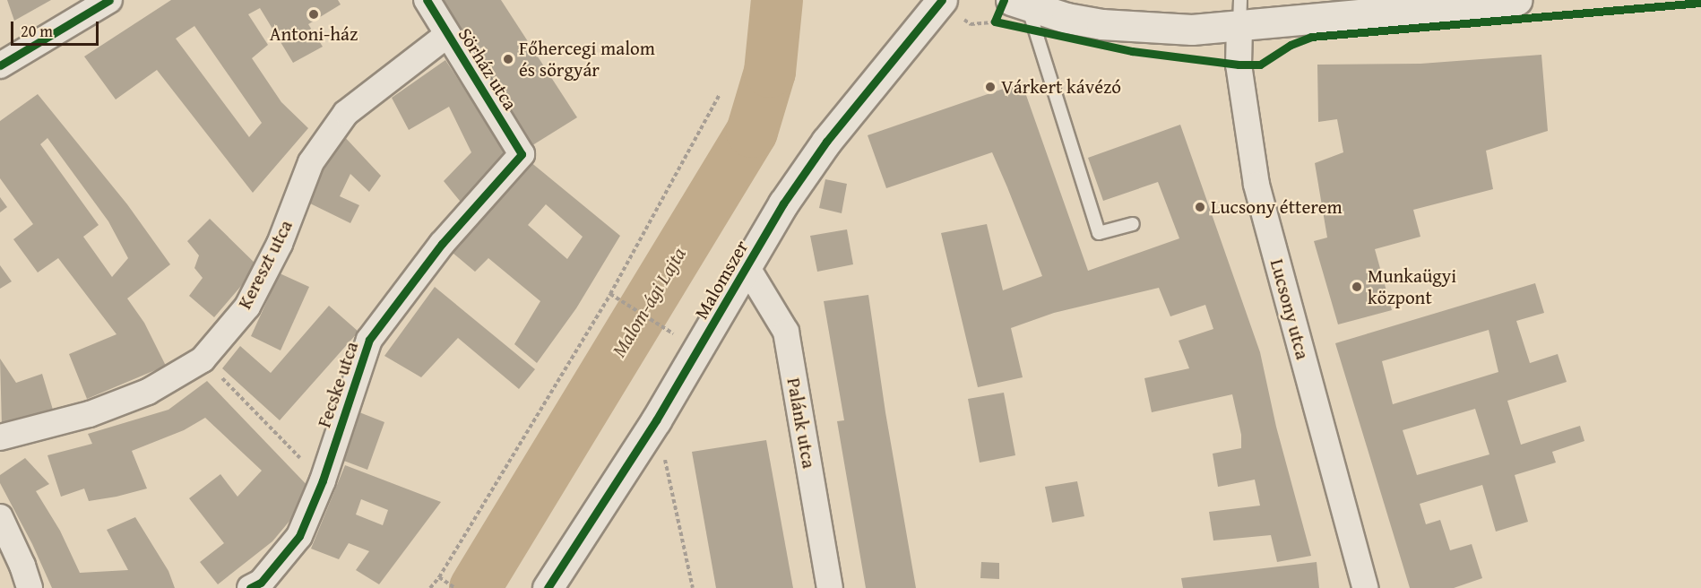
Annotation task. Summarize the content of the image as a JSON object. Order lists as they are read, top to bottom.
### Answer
{
  "streets": {
    "street": [
      "Sörház utca",
      "Kereszt utca",
      "Malomszer",
      "Lucsony utca",
      "Fecske utca",
      "Palánk utca"
    ]
  },
  "crossings": [
    ["Sörház utca", "Kereszt utca"],
    ["Sörház utca", "Fecske utca"],
    ["Malomszer", "Palánk utca"]
  ],
  "water": ["Malom-ági Lajta"],
  "places": [
    "Antoni-ház",
    "Főhercegi malom és sörgyár",
    "Várkert kávézó",
    "Lucsony étterem",
    "Munkaügyi központ"
  ],
  "scale_bar": "20 m"
}
